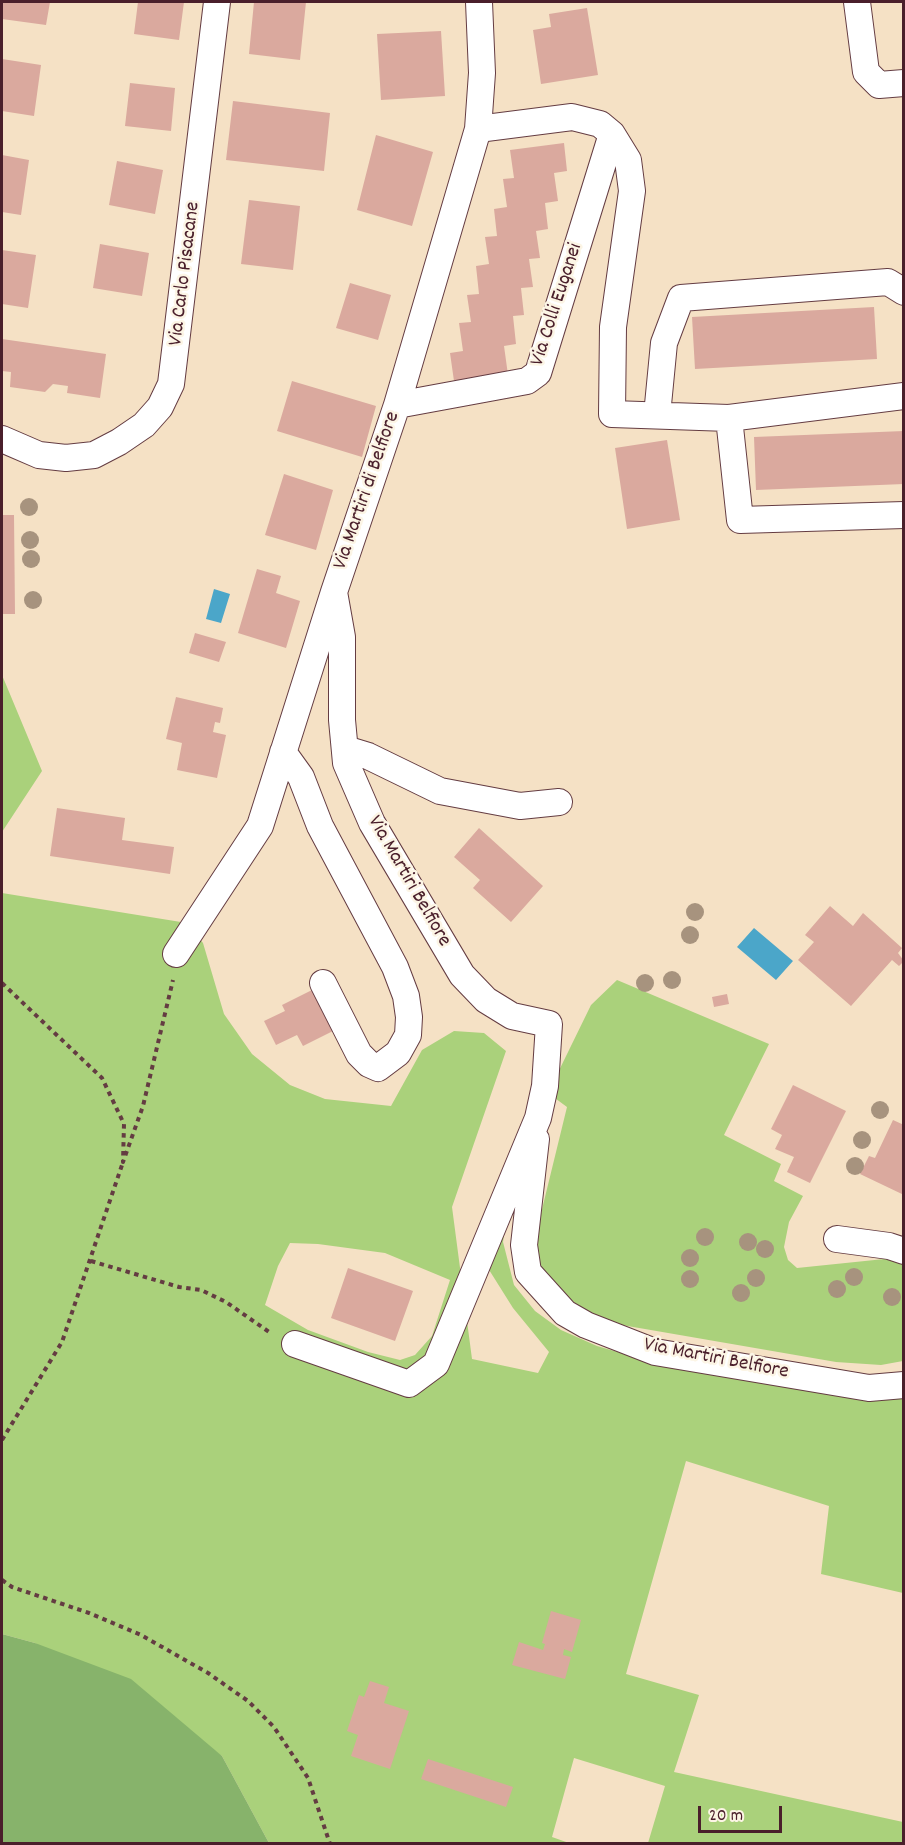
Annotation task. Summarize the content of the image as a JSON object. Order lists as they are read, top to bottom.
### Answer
{
  "streets": {
    "street": [
      "Via Carlo Pisacane",
      "Via Colli Euganei",
      "Via Martiri di Belfiore",
      "Via Martiri Belfiore"
    ]
  },
  "crossings": [
    ["Via Colli Euganei", "Via Martiri di Belfiore"],
    ["Via Martiri di Belfiore", "Via Martiri Belfiore"]
  ],
  "scale_bar": "20 m"
}
